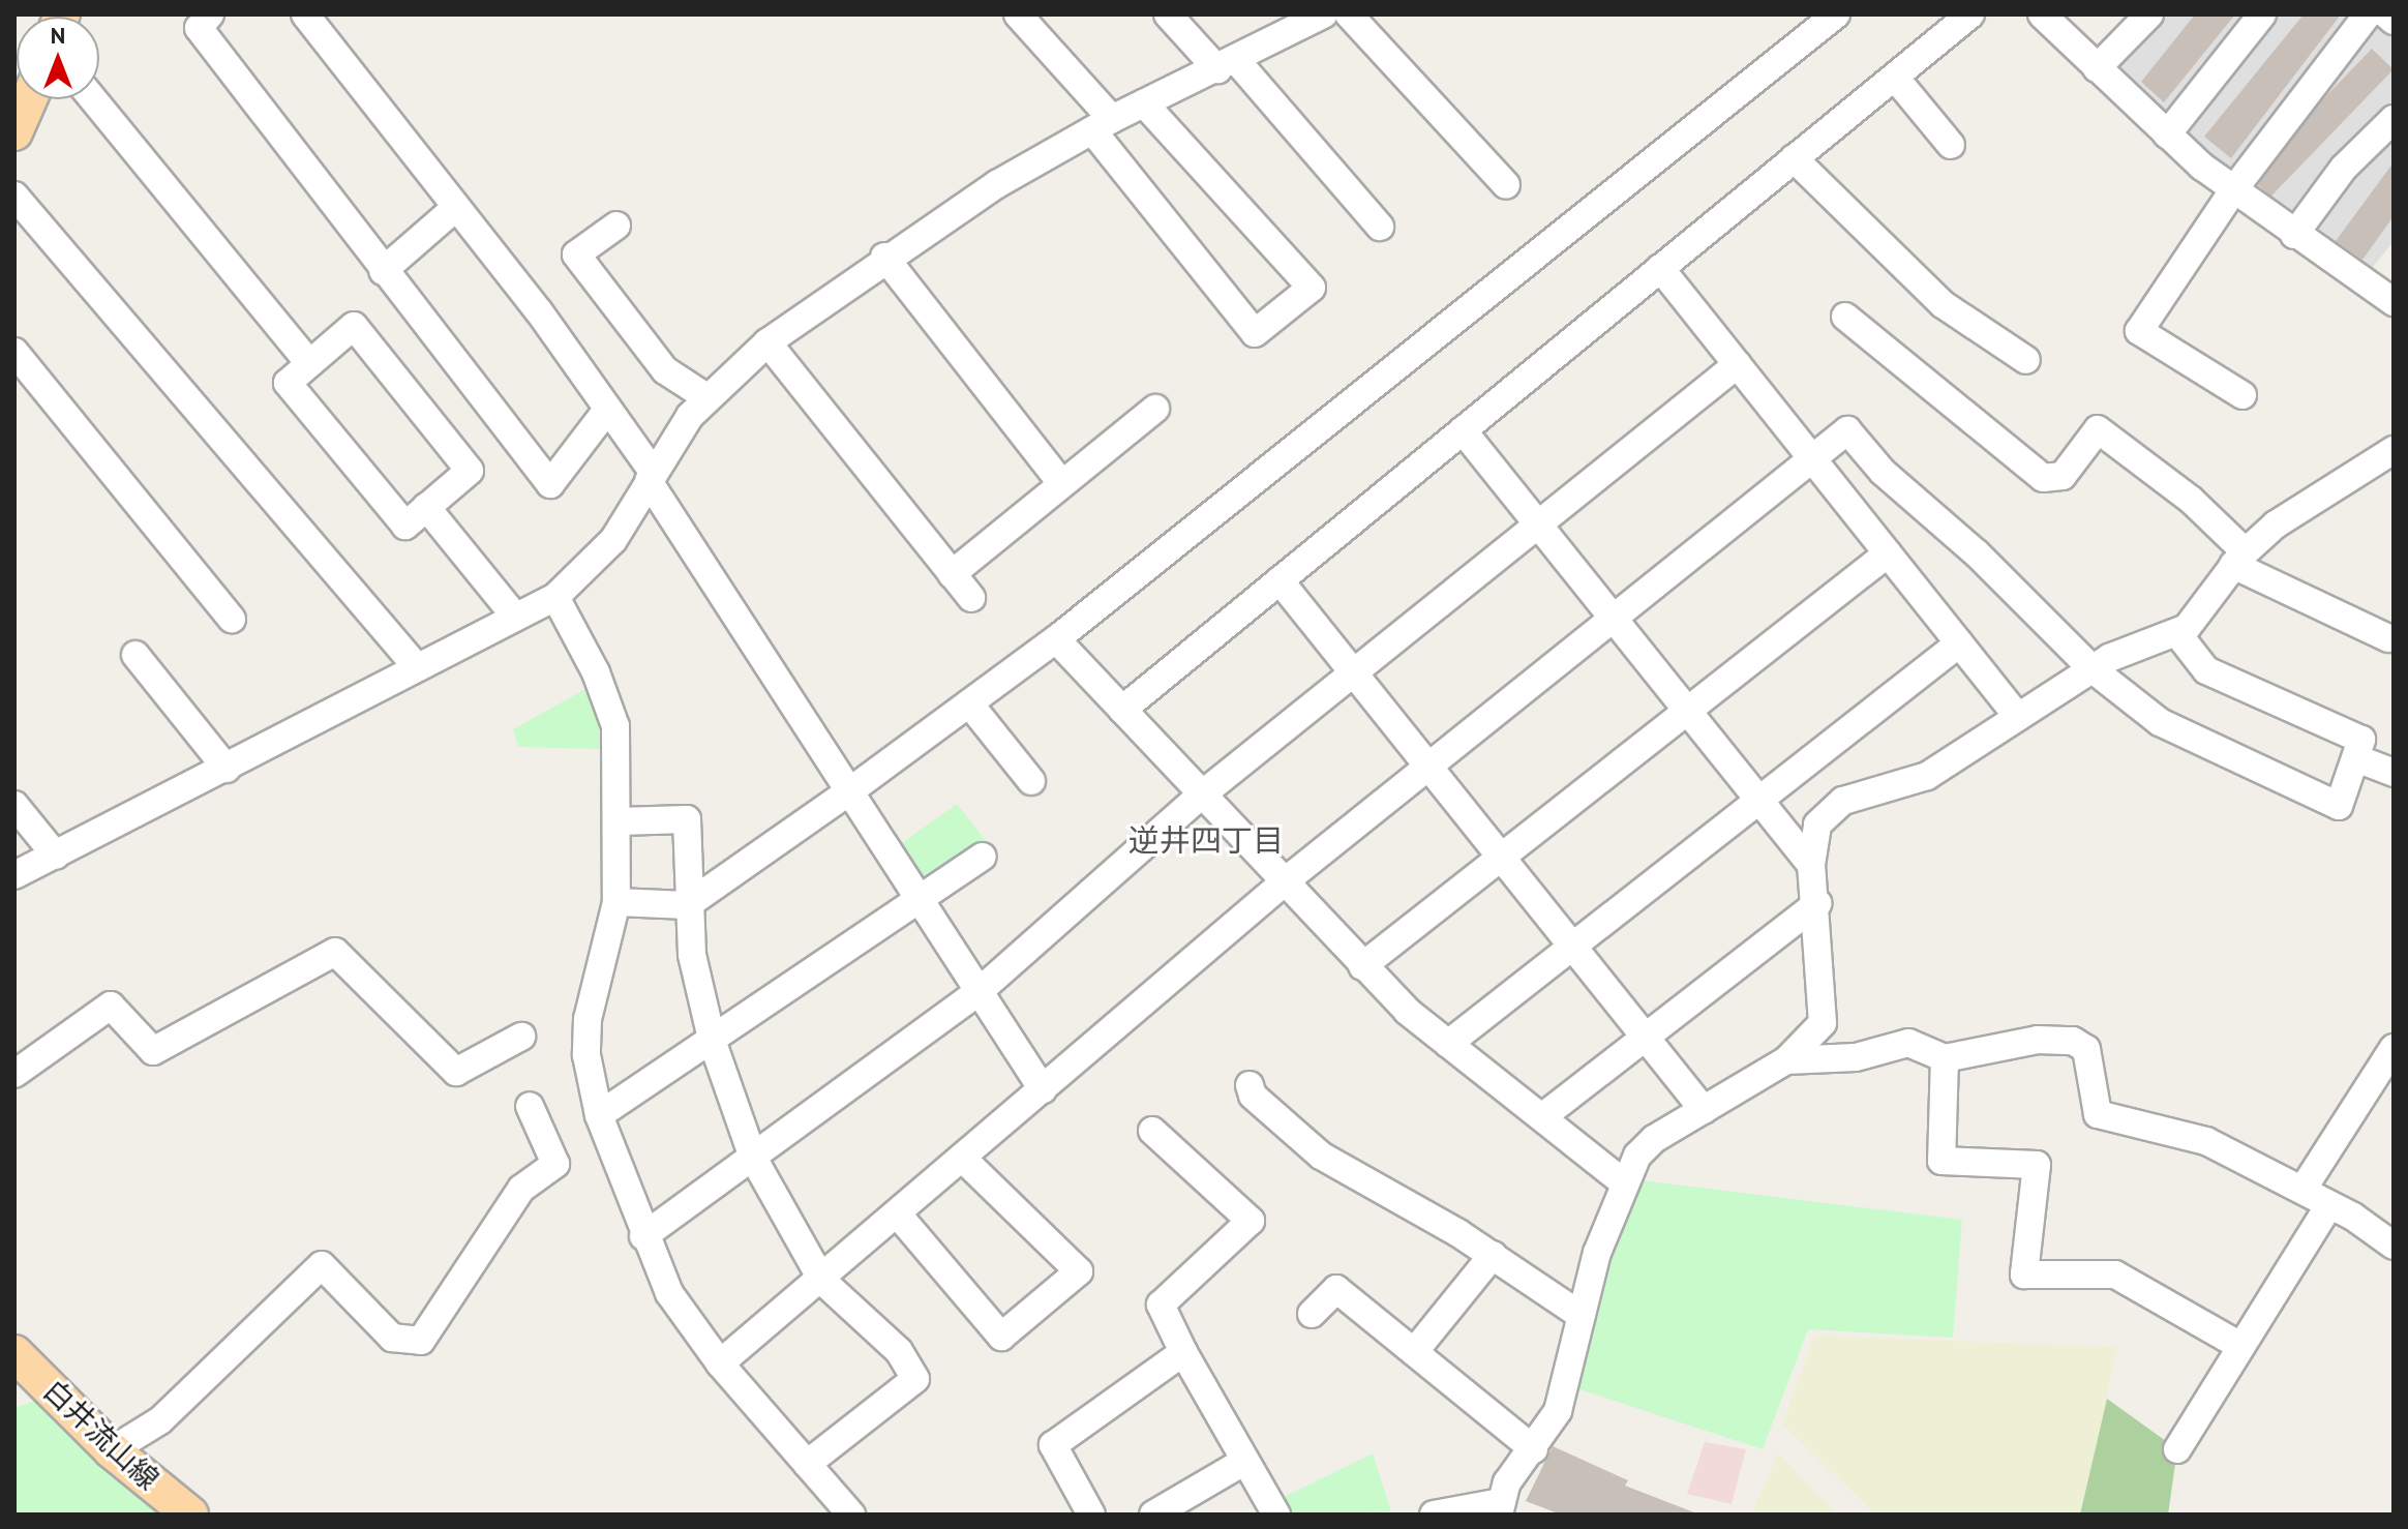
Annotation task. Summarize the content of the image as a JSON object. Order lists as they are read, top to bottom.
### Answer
{
  "streets": {
    "main road": ["白井流山線"]
  },
  "districts": ["逆井四丁目"],
  "north": "top"
}
